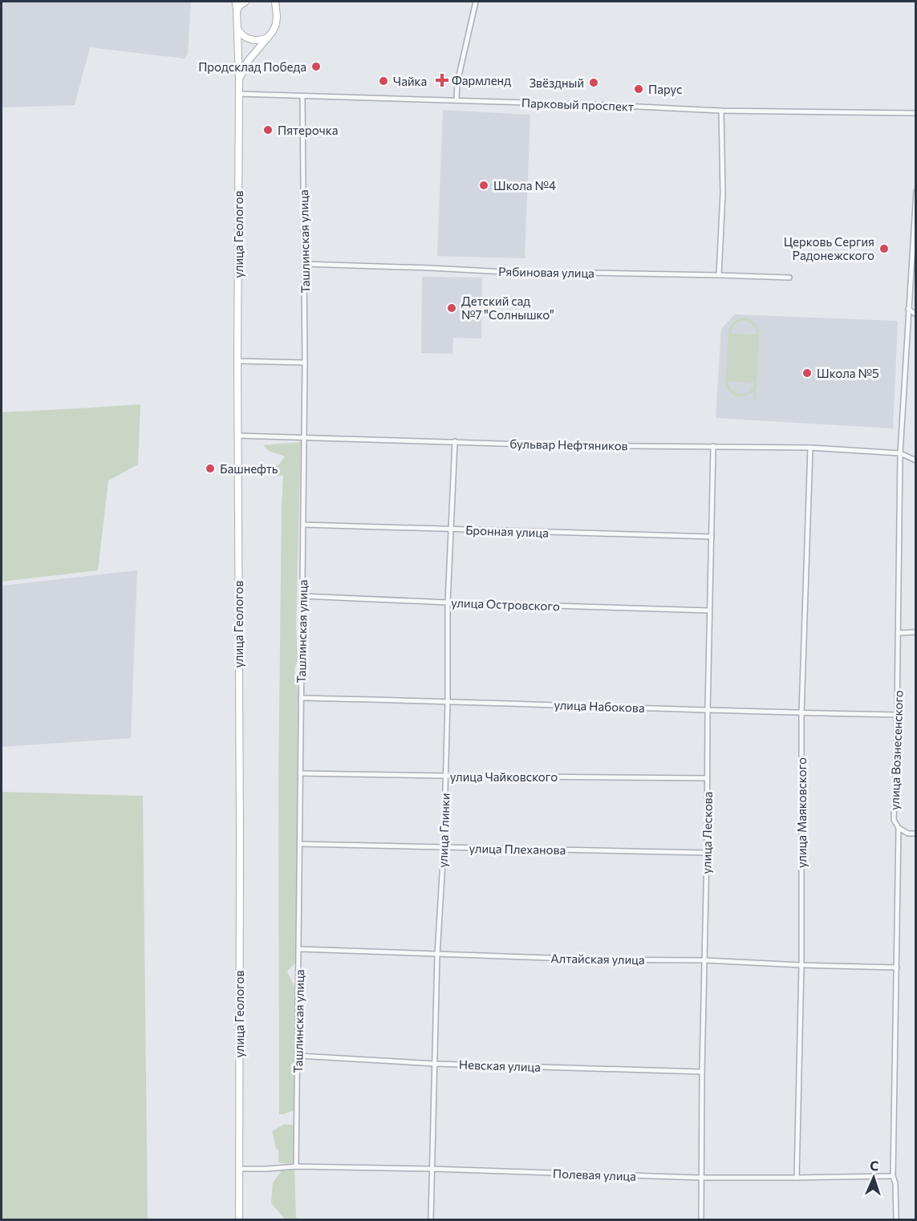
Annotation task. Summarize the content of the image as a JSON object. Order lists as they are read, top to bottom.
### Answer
{
  "streets": {
    "main road": ["улица Геологов"],
    "street": [
      "Парковый проспект",
      "Ташлинская улица",
      "Рябиновая улица",
      "бульвар Нефтяников",
      "Бронная улица",
      "улица Островского",
      "улица Набокова",
      "улица Вознесенского",
      "улица Чайковского",
      "улица Маяковского",
      "улица Глинки",
      "улица Лескова",
      "улица Плеханова",
      "Алтайская улица",
      "Невская улица",
      "Полевая улица"
    ]
  },
  "crossings": [
    ["Парковый проспект", "улица Геологов"],
    ["Парковый проспект", "Ташлинская улица"],
    ["улица Геологов", "бульвар Нефтяников"],
    ["улица Геологов", "Полевая улица"],
    ["Ташлинская улица", "Рябиновая улица"],
    ["Ташлинская улица", "бульвар Нефтяников"],
    ["Ташлинская улица", "Бронная улица"],
    ["Ташлинская улица", "улица Островского"],
    ["Ташлинская улица", "улица Набокова"],
    ["Ташлинская улица", "улица Чайковского"],
    ["Ташлинская улица", "улица Плеханова"],
    ["Ташлинская улица", "Алтайская улица"],
    ["Ташлинская улица", "Невская улица"],
    ["Ташлинская улица", "Полевая улица"],
    ["бульвар Нефтяников", "улица Вознесенского"],
    ["бульвар Нефтяников", "улица Маяковского"],
    ["бульвар Нефтяников", "улица Глинки"],
    ["бульвар Нефтяников", "улица Лескова"],
    ["Бронная улица", "улица Глинки"],
    ["Бронная улица", "улица Лескова"],
    ["улица Островского", "улица Глинки"],
    ["улица Островского", "улица Лескова"],
    ["улица Набокова", "улица Вознесенского"],
    ["улица Набокова", "улица Маяковского"],
    ["улица Набокова", "улица Глинки"],
    ["улица Набокова", "улица Лескова"],
    ["улица Вознесенского", "Алтайская улица"],
    ["улица Вознесенского", "Полевая улица"],
    ["улица Чайковского", "улица Глинки"],
    ["улица Чайковского", "улица Лескова"],
    ["улица Маяковского", "Алтайская улица"],
    ["улица Маяковского", "Полевая улица"],
    ["улица Глинки", "улица Плеханова"],
    ["улица Глинки", "Алтайская улица"],
    ["улица Глинки", "Невская улица"],
    ["улица Глинки", "Полевая улица"],
    ["улица Лескова", "улица Плеханова"],
    ["улица Лескова", "Алтайская улица"],
    ["улица Лескова", "Невская улица"],
    ["улица Лескова", "Полевая улица"]
  ],
  "places": {
    "other": [
      "Продсклад Победа",
      "Чайка",
      "Звёздный",
      "Парус",
      "Пятерочка",
      "Школа №4",
      "Церковь Сергия Радонежского",
      "Детский сад №7 \"Солнышко\"",
      "Школа №5",
      "Башнефть"
    ],
    "health": ["Фармленд"]
  },
  "north": "top"
}
